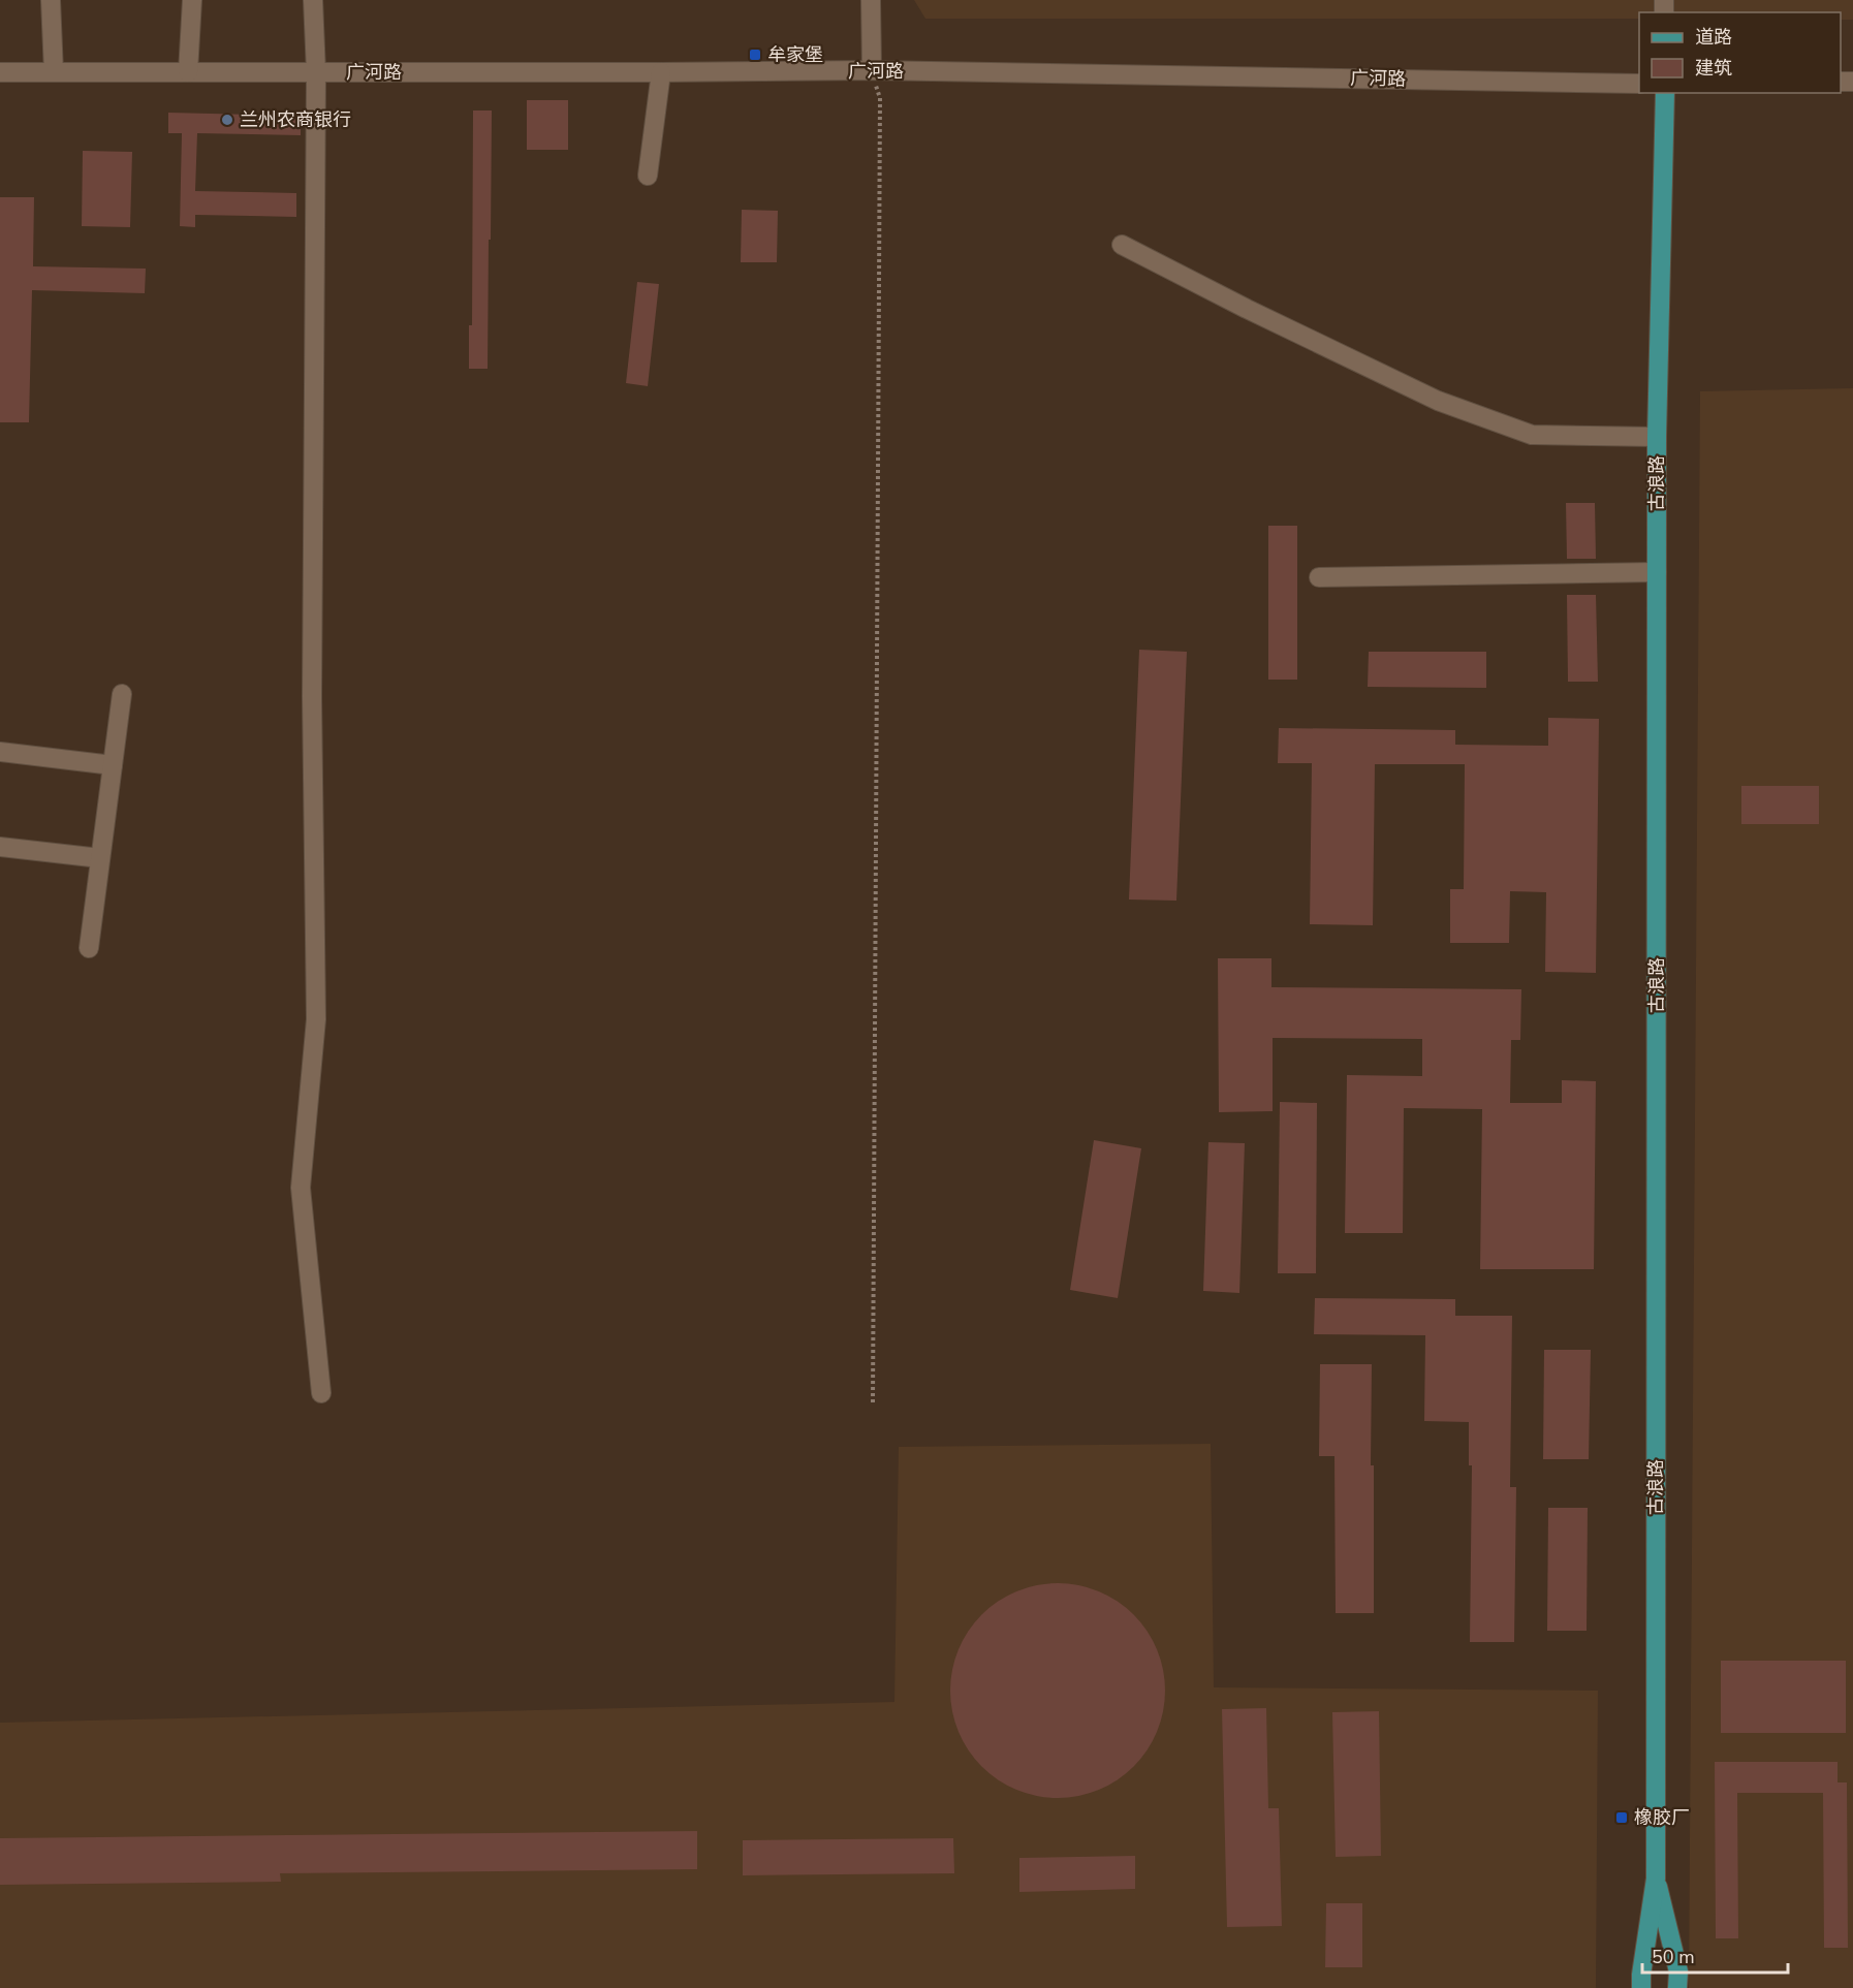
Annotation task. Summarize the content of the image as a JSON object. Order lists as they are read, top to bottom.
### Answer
{
  "streets": {
    "main road": ["古浪路"],
    "street": ["广河路"]
  },
  "places": {
    "transit": ["牟家堡", "橡胶厂"],
    "other": ["兰州农商银行"]
  },
  "legend": ["道路", "建筑"],
  "scale_bar": "50 m"
}
